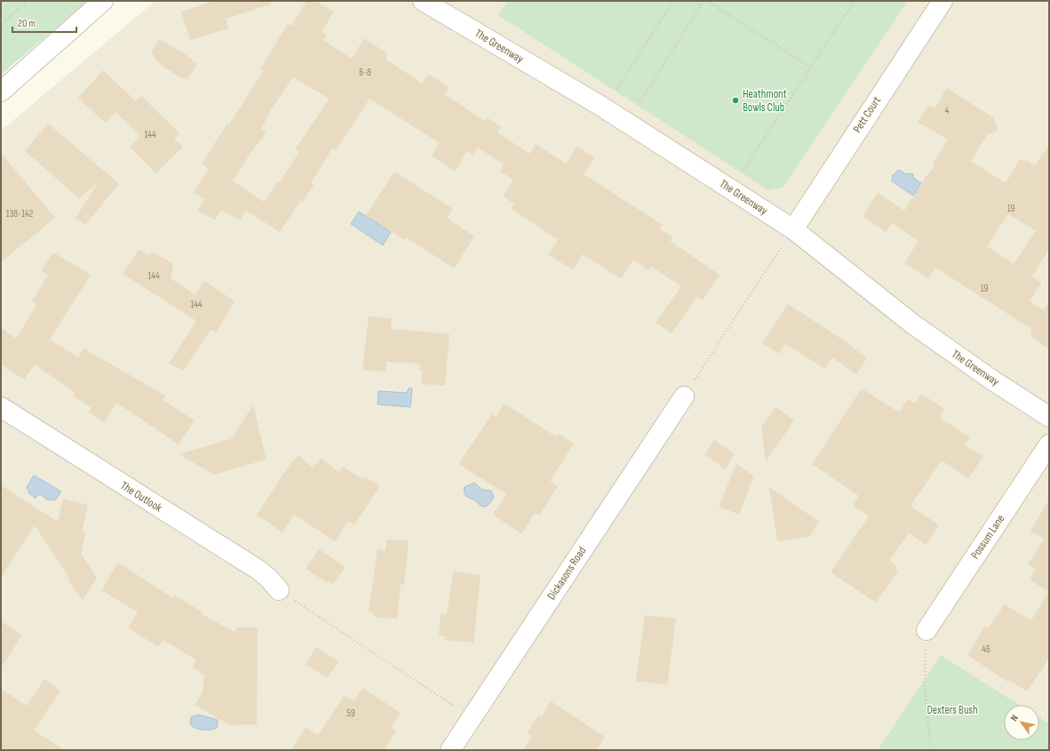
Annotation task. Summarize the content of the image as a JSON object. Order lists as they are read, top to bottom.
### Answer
{
  "streets": {
    "street": [
      "The Greenway",
      "Pett Court",
      "The Outlook",
      "Possum Lane",
      "Dickasons Road"
    ]
  },
  "crossings": [
    ["The Greenway", "Pett Court"]
  ],
  "parks": ["Dexters Bush"],
  "places": ["Heathmont Bowls Club"],
  "house_numbers": [
    "6-8",
    "4",
    "144",
    "19",
    "138-142",
    "144",
    "19",
    "144",
    "46",
    "59"
  ],
  "scale_bar": "20 m",
  "north": "top left"
}
